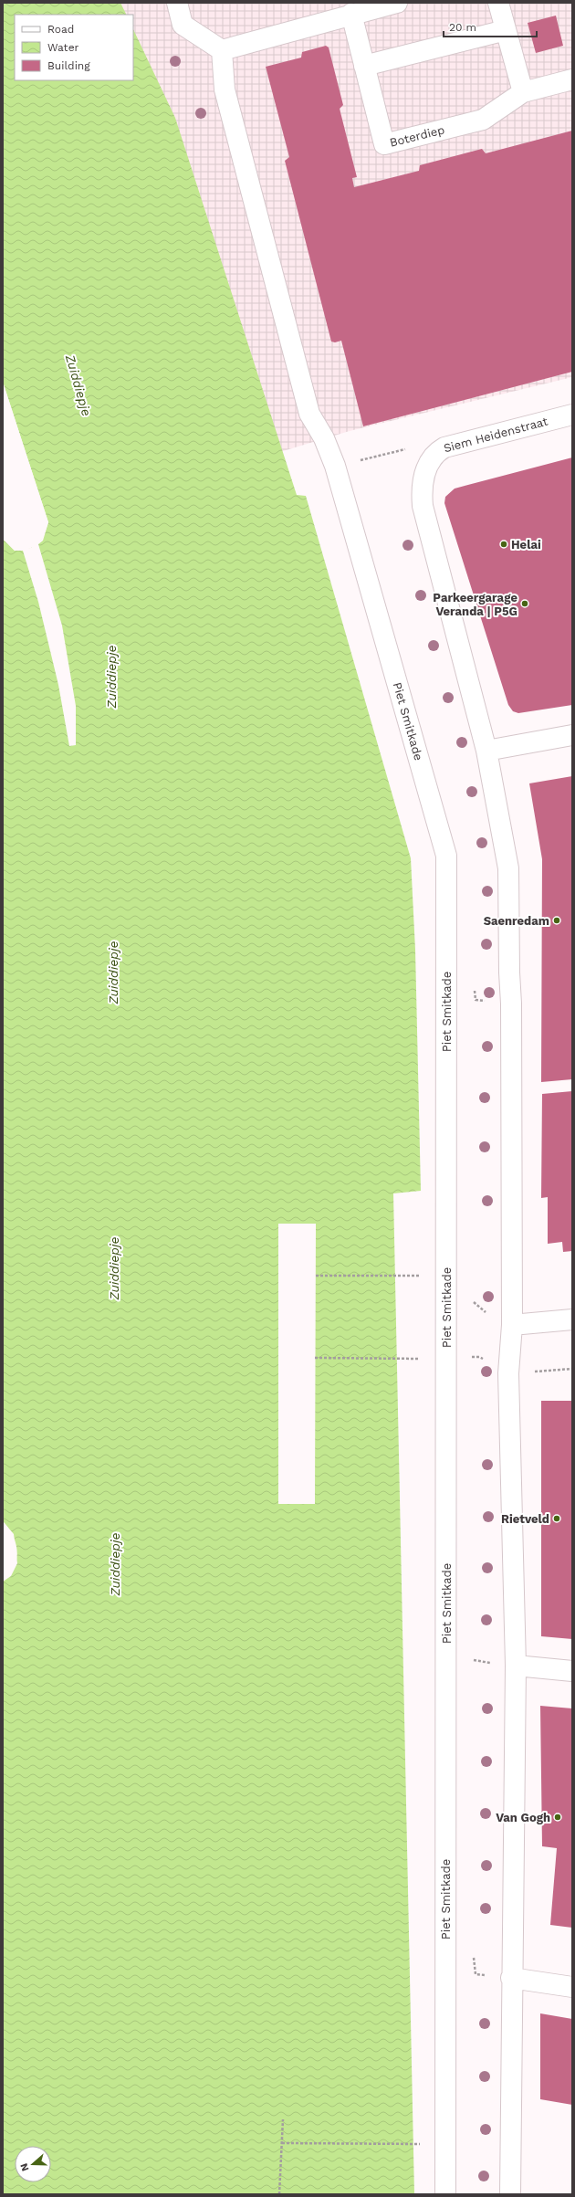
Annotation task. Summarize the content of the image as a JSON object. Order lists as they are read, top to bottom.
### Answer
{
  "streets": {
    "street": ["Boterdiep", "Siem Heidenstraat", "Piet Smitkade"]
  },
  "water": ["Zuiddiepje"],
  "places": [
    "Helai",
    "Parkeergarage Veranda | P5G",
    "Saenredam",
    "Rietveld",
    "Van Gogh"
  ],
  "legend": ["Road", "Water", "Building"],
  "scale_bar": "20 m",
  "north": "left"
}
